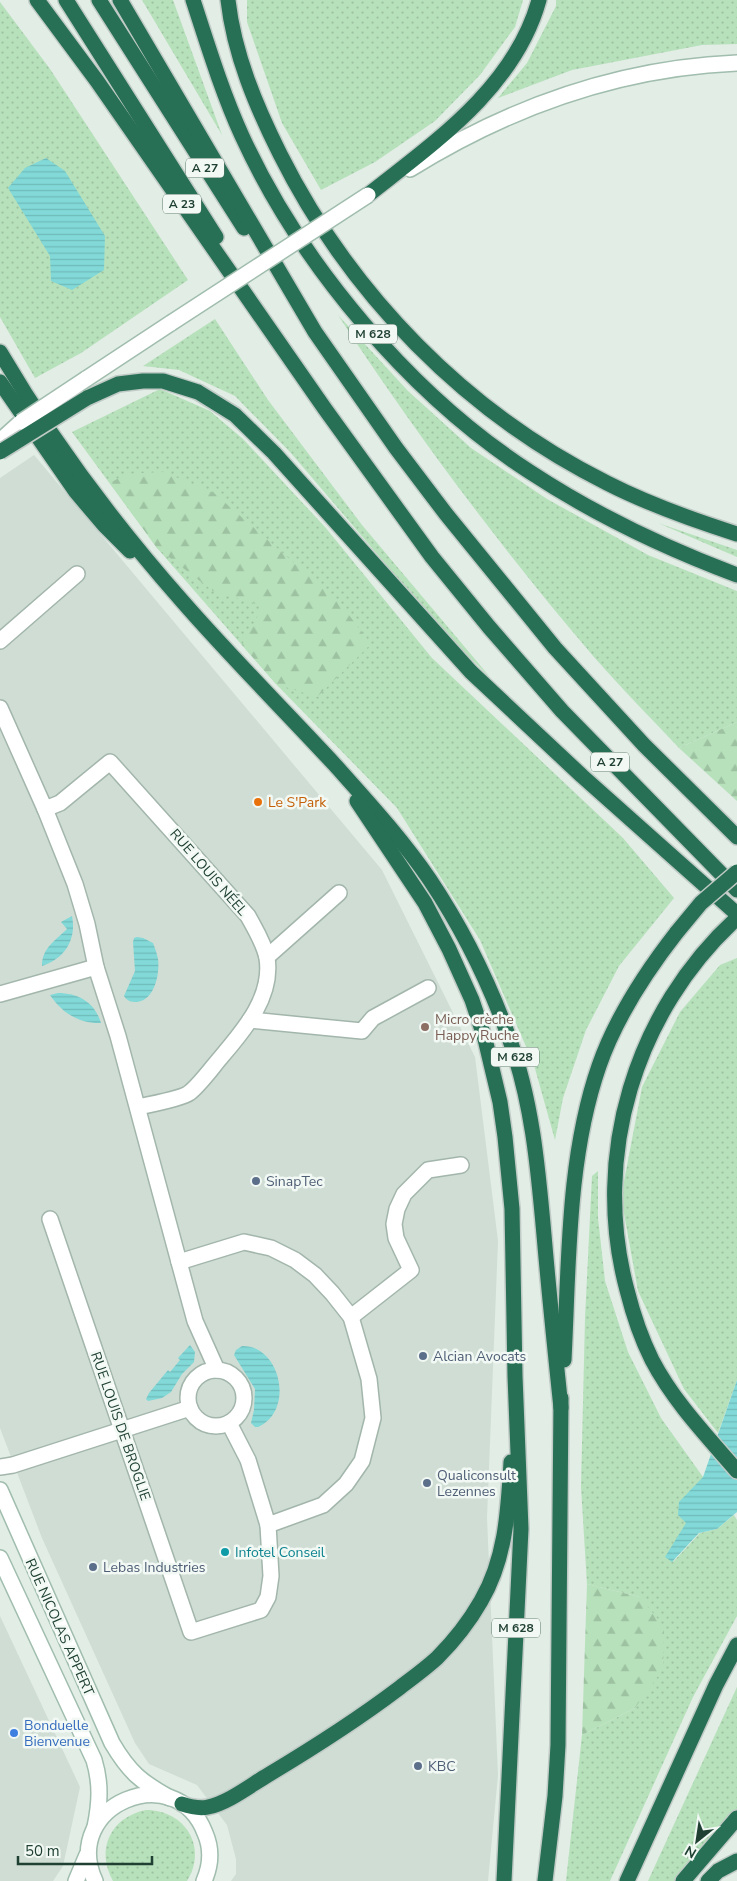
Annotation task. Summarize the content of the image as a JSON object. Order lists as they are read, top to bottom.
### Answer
{
  "streets": {
    "highway": ["A 27", "A 23", "M 628"],
    "street": ["RUE LOUIS NÉEL", "RUE LOUIS DE BROGLIE", "RUE NICOLAS APPERT"]
  },
  "crossings": [
    ["A 27", "A 23"]
  ],
  "places": [
    "Le S'Park",
    "Micro crèche Happy Ruche",
    "SinapTec",
    "Alcian Avocats",
    "Qualiconsult Lezennes",
    "Infotel Conseil",
    "Lebas Industries",
    "Bonduelle Bienvenue",
    "KBC"
  ],
  "scale_bar": "50 m",
  "north": "bottom left"
}
